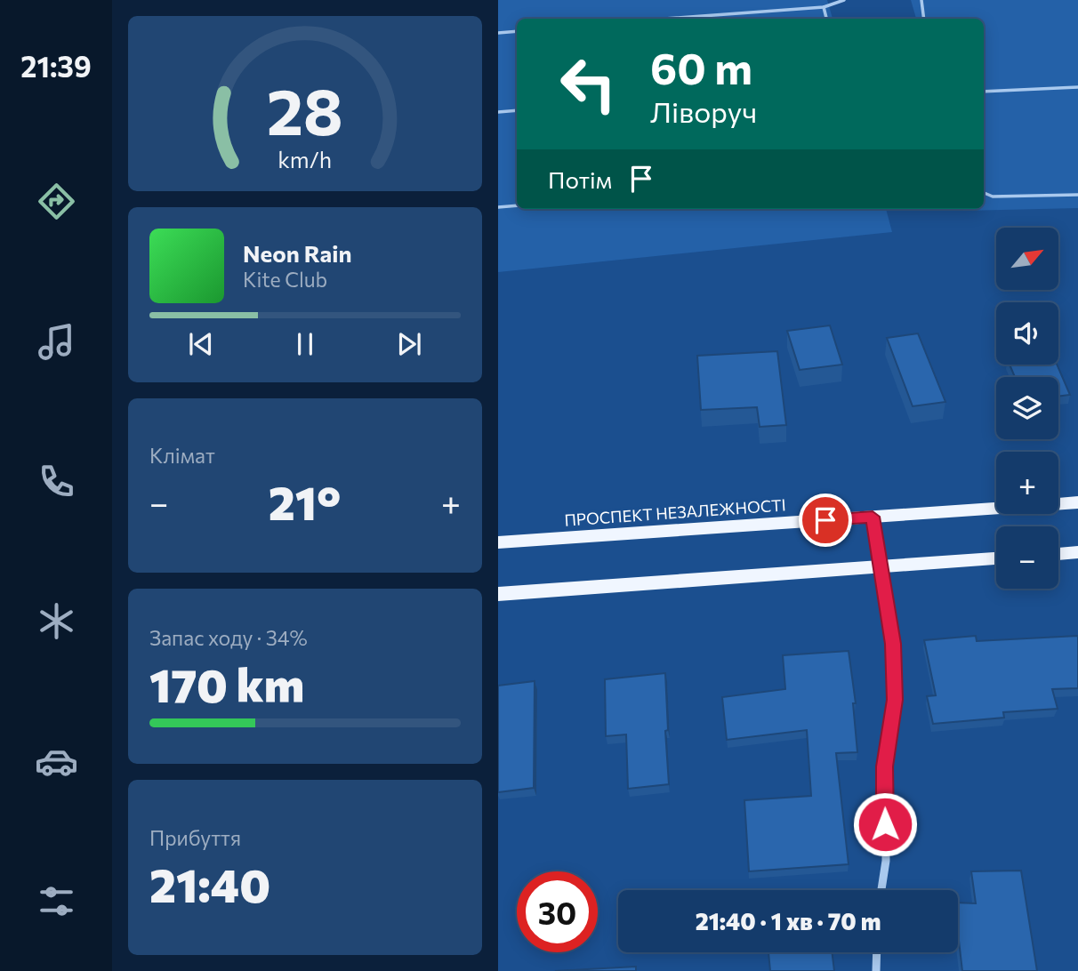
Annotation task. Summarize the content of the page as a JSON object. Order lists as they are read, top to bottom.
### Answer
{
  "streets": {
    "main road": ["ПРОСПЕКТ НЕЗАЛЕЖНОСТІ"]
  },
  "north": "top right",
  "page": {
    "tabs": "21:39",
    "turn": ["60 m", "Ліворуч"],
    "then": "Потім",
    "map_buttons": ["+", "−"],
    "song": ["Neon Rain", "Kite Club"],
    "tile": [
      "Клімат",
      ["Запас ходу · 34%", "170 km"],
      ["Прибуття", "21:40"]
    ],
    "heat": ["−", "21°", "+"],
    "limit": "30",
    "trip": "21:40 · 1 хв · 70 m",
    "gauge": ["28", "km/h"]
  }
}
